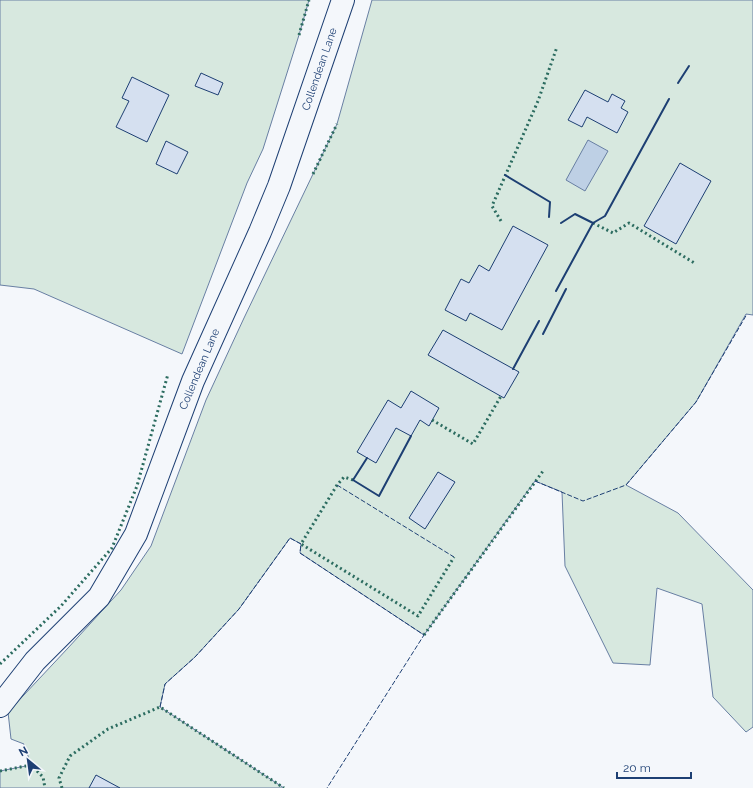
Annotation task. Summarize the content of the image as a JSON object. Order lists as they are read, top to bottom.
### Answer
{
  "streets": {
    "street": ["Collendean Lane"]
  },
  "scale_bar": "20 m",
  "north": "top left"
}
